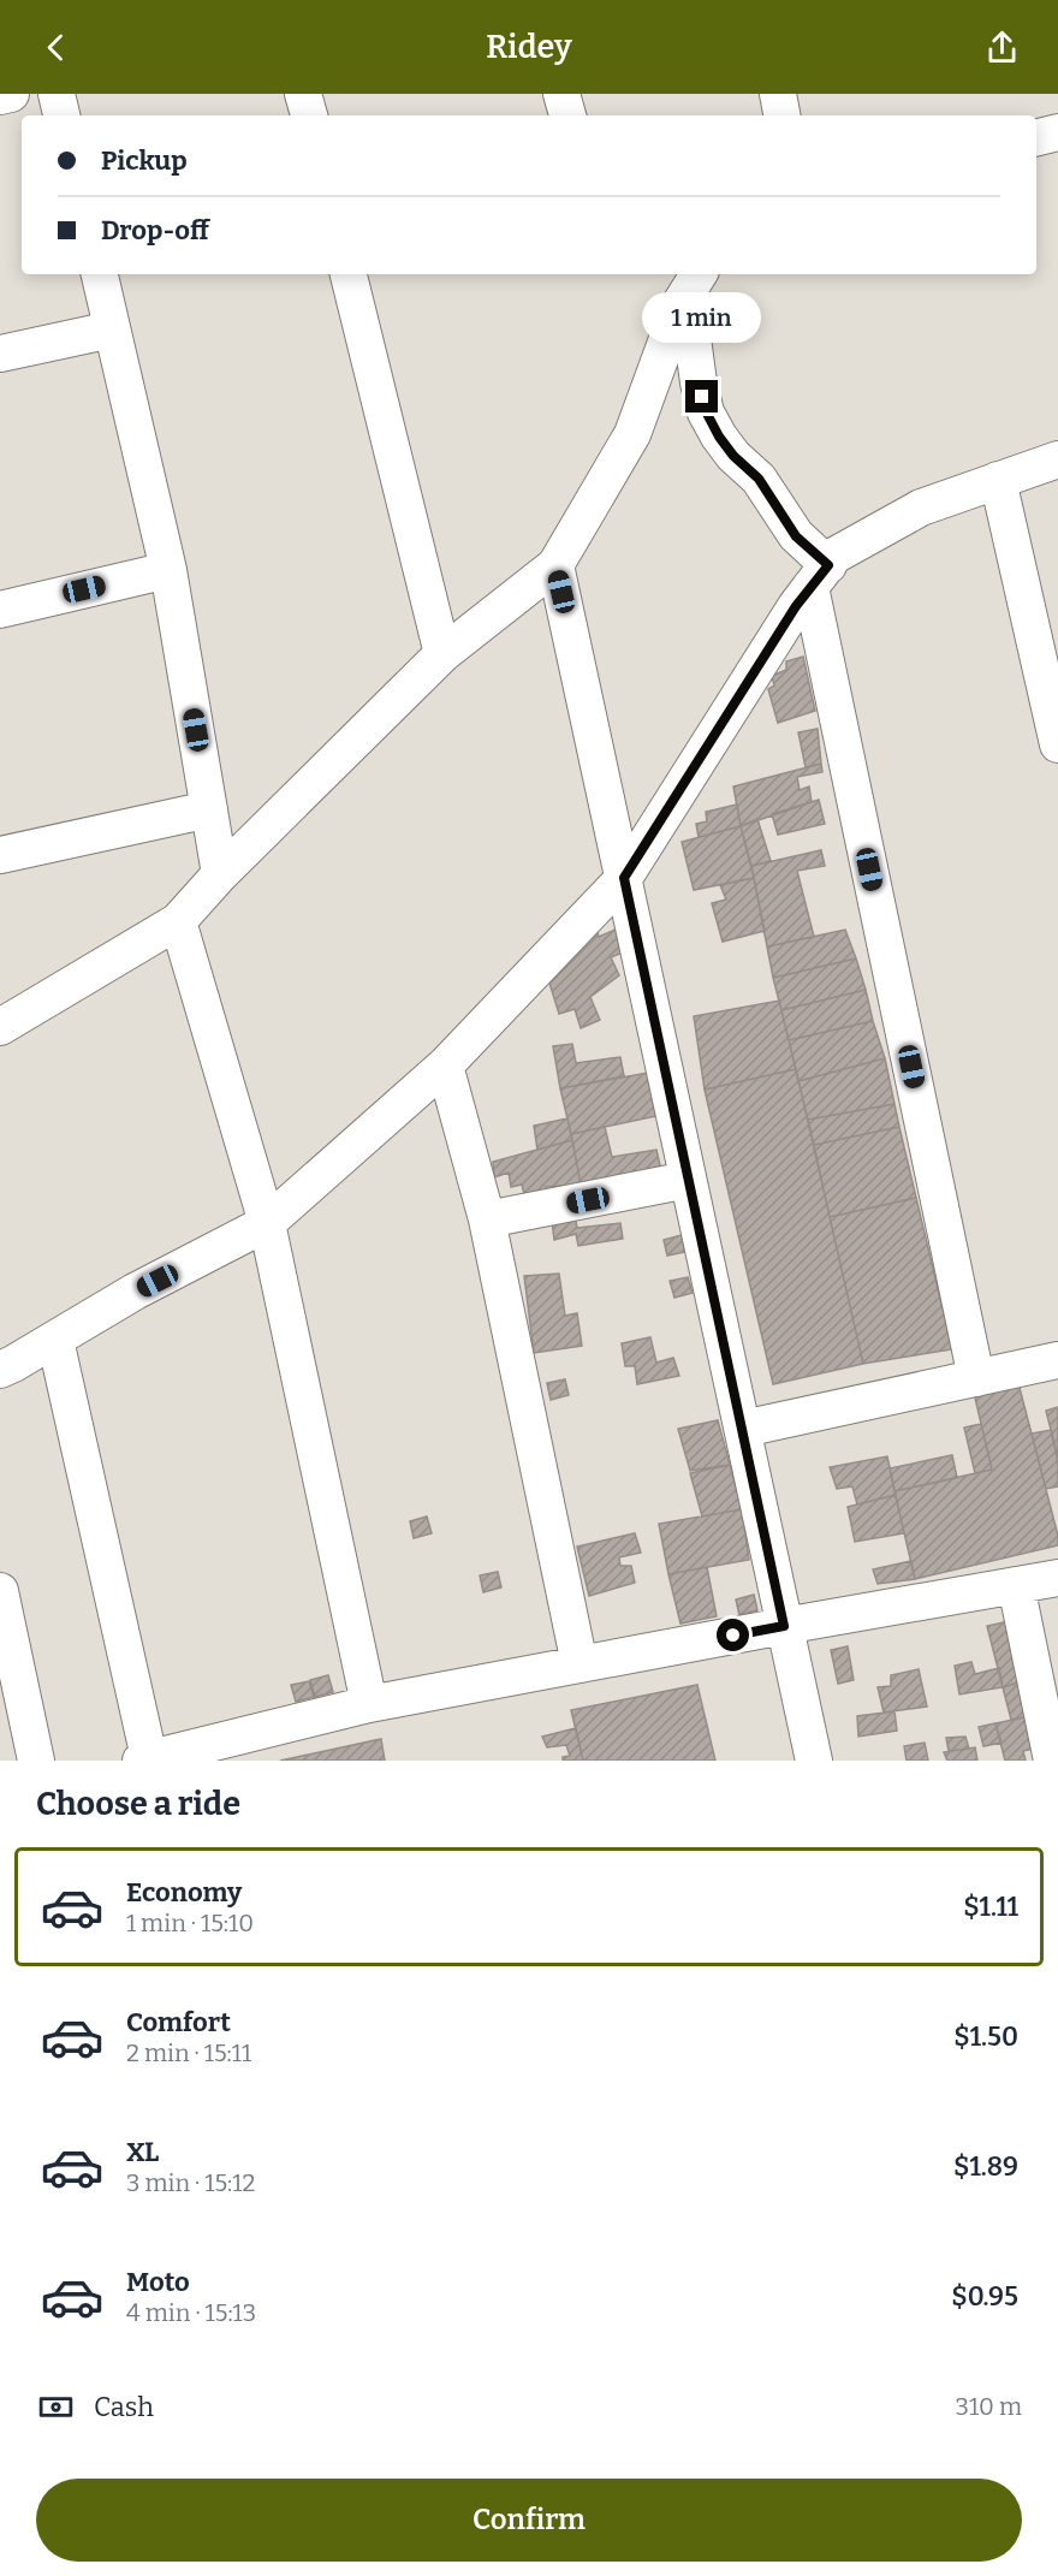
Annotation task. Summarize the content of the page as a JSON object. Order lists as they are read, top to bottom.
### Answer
{
  "page": {
    "header": "Ridey",
    "banner": ["Pickup", "Drop-off"],
    "bubble": "1 min",
    "heading": "Choose a ride",
    "list": [
      {
        "name": "Economy",
        "note": "1 min · 15:10",
        "value": "$1.11"
      },
      {
        "name": "Comfort",
        "note": "2 min · 15:11",
        "value": "$1.50"
      },
      {
        "name": "XL",
        "note": "3 min · 15:12",
        "value": "$1.89"
      },
      {
        "name": "Moto",
        "note": "4 min · 15:13",
        "value": "$0.95"
      }
    ],
    "pay": ["Cash", "310 m"],
    "buttons": "Confirm"
  }
}
